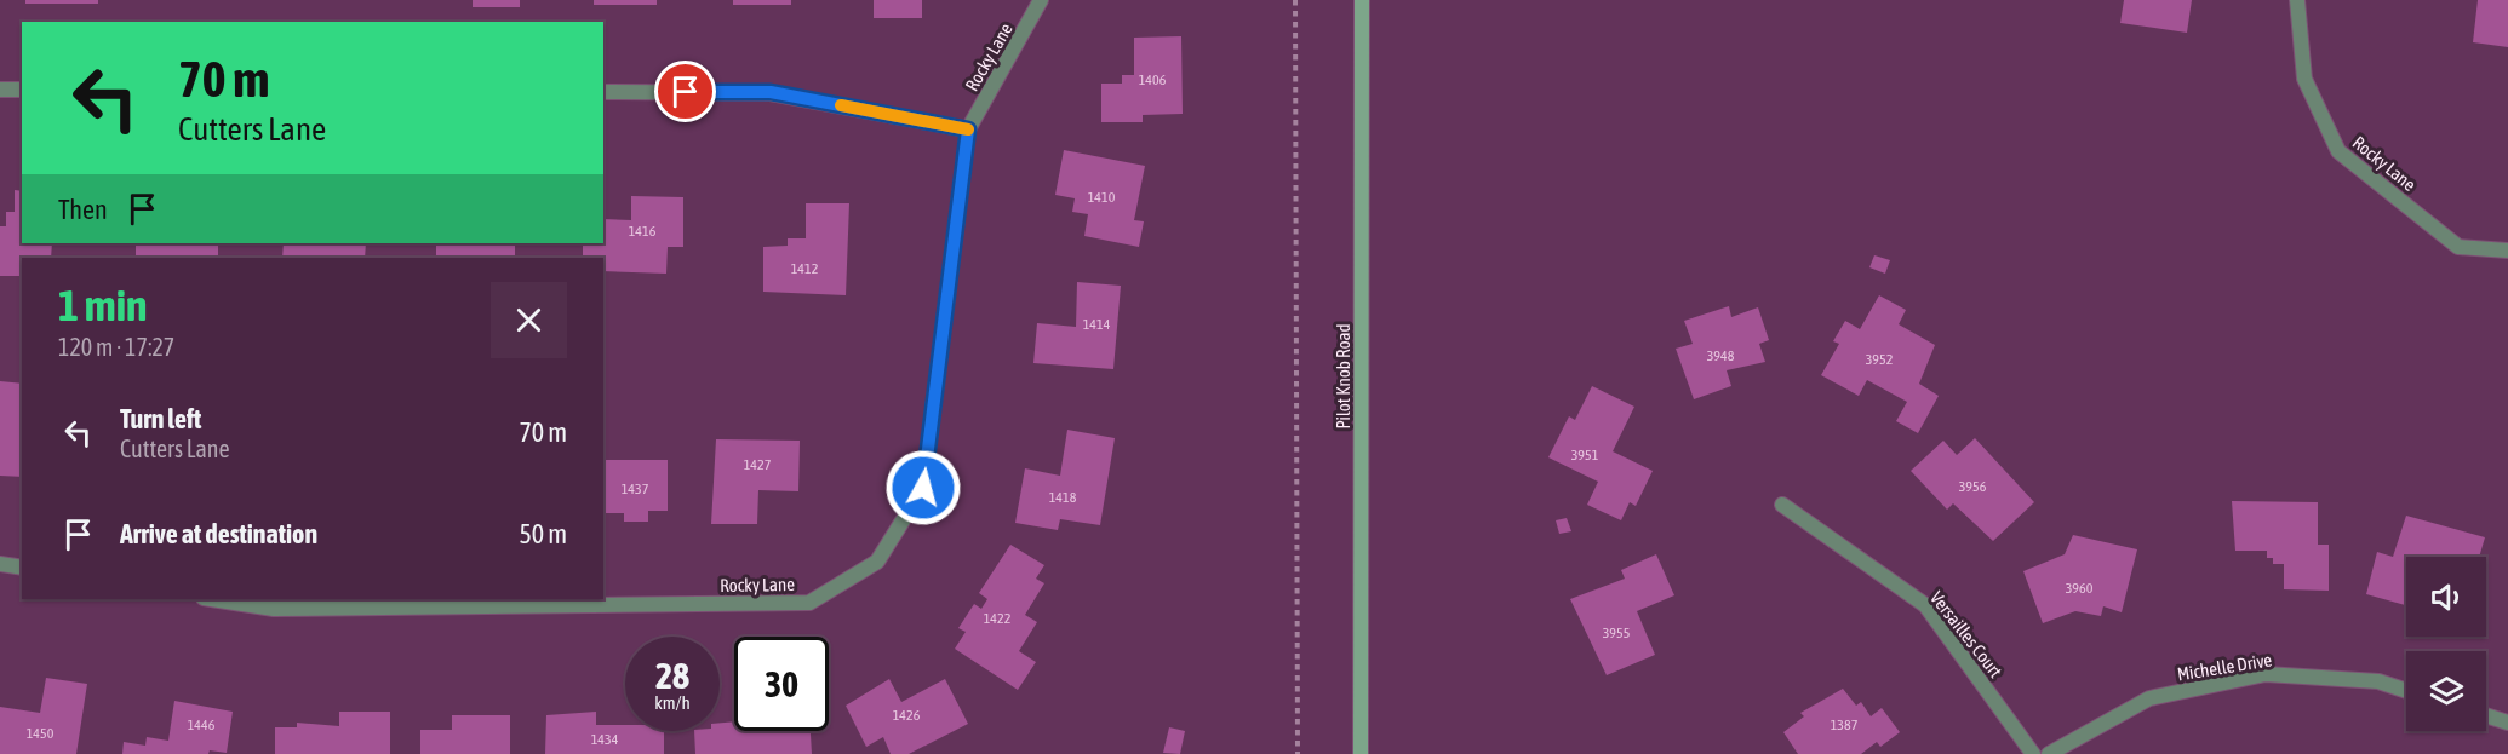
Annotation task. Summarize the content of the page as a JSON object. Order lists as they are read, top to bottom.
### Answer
{
  "streets": {
    "main road": ["Pilot Knob Road"],
    "street": ["Rocky Lane", "Versailles Court", "Michelle Drive"]
  },
  "house_numbers": [
    "1406",
    "1410",
    "1416",
    "1412",
    "1414",
    "3948",
    "3952",
    "3951",
    "1427",
    "3956",
    "1437",
    "1418",
    "3960",
    "1422",
    "3955",
    "1426",
    "1446",
    "1387",
    "1450",
    "1434"
  ],
  "page": {
    "turn": ["70 m", "Cutters Lane"],
    "then": "Then",
    "heading": ["1 min", "120 m · 17:27"],
    "list": [
      {
        "name": "Turn left",
        "note": "Cutters Lane",
        "value": "70 m"
      },
      {
        "name": "Arrive at destination",
        "value": "50 m"
      }
    ],
    "speed": "28 km/h",
    "limit": "30"
  }
}
